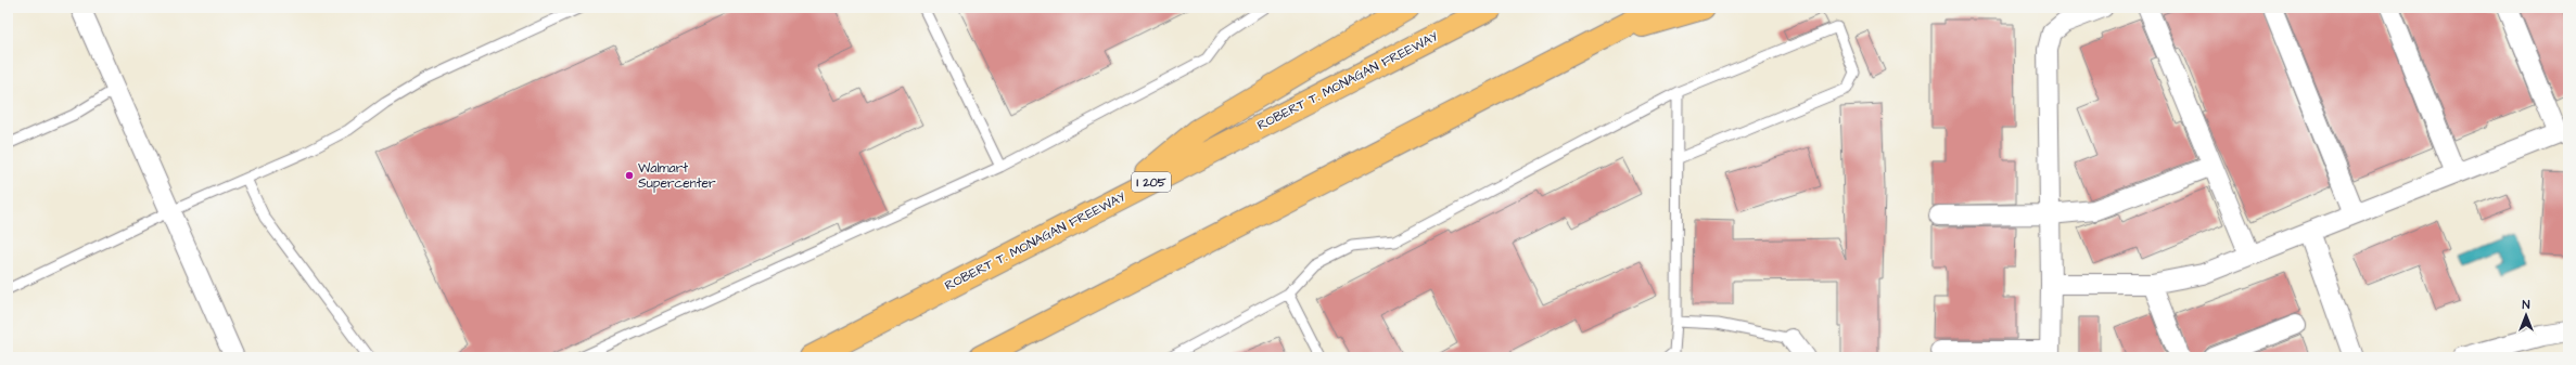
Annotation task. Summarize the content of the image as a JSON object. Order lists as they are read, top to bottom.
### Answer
{
  "streets": {
    "highway": ["ROBERT T. MONAGAN FREEWAY", "I 205"]
  },
  "places": ["Walmart Supercenter"],
  "north": "top"
}
